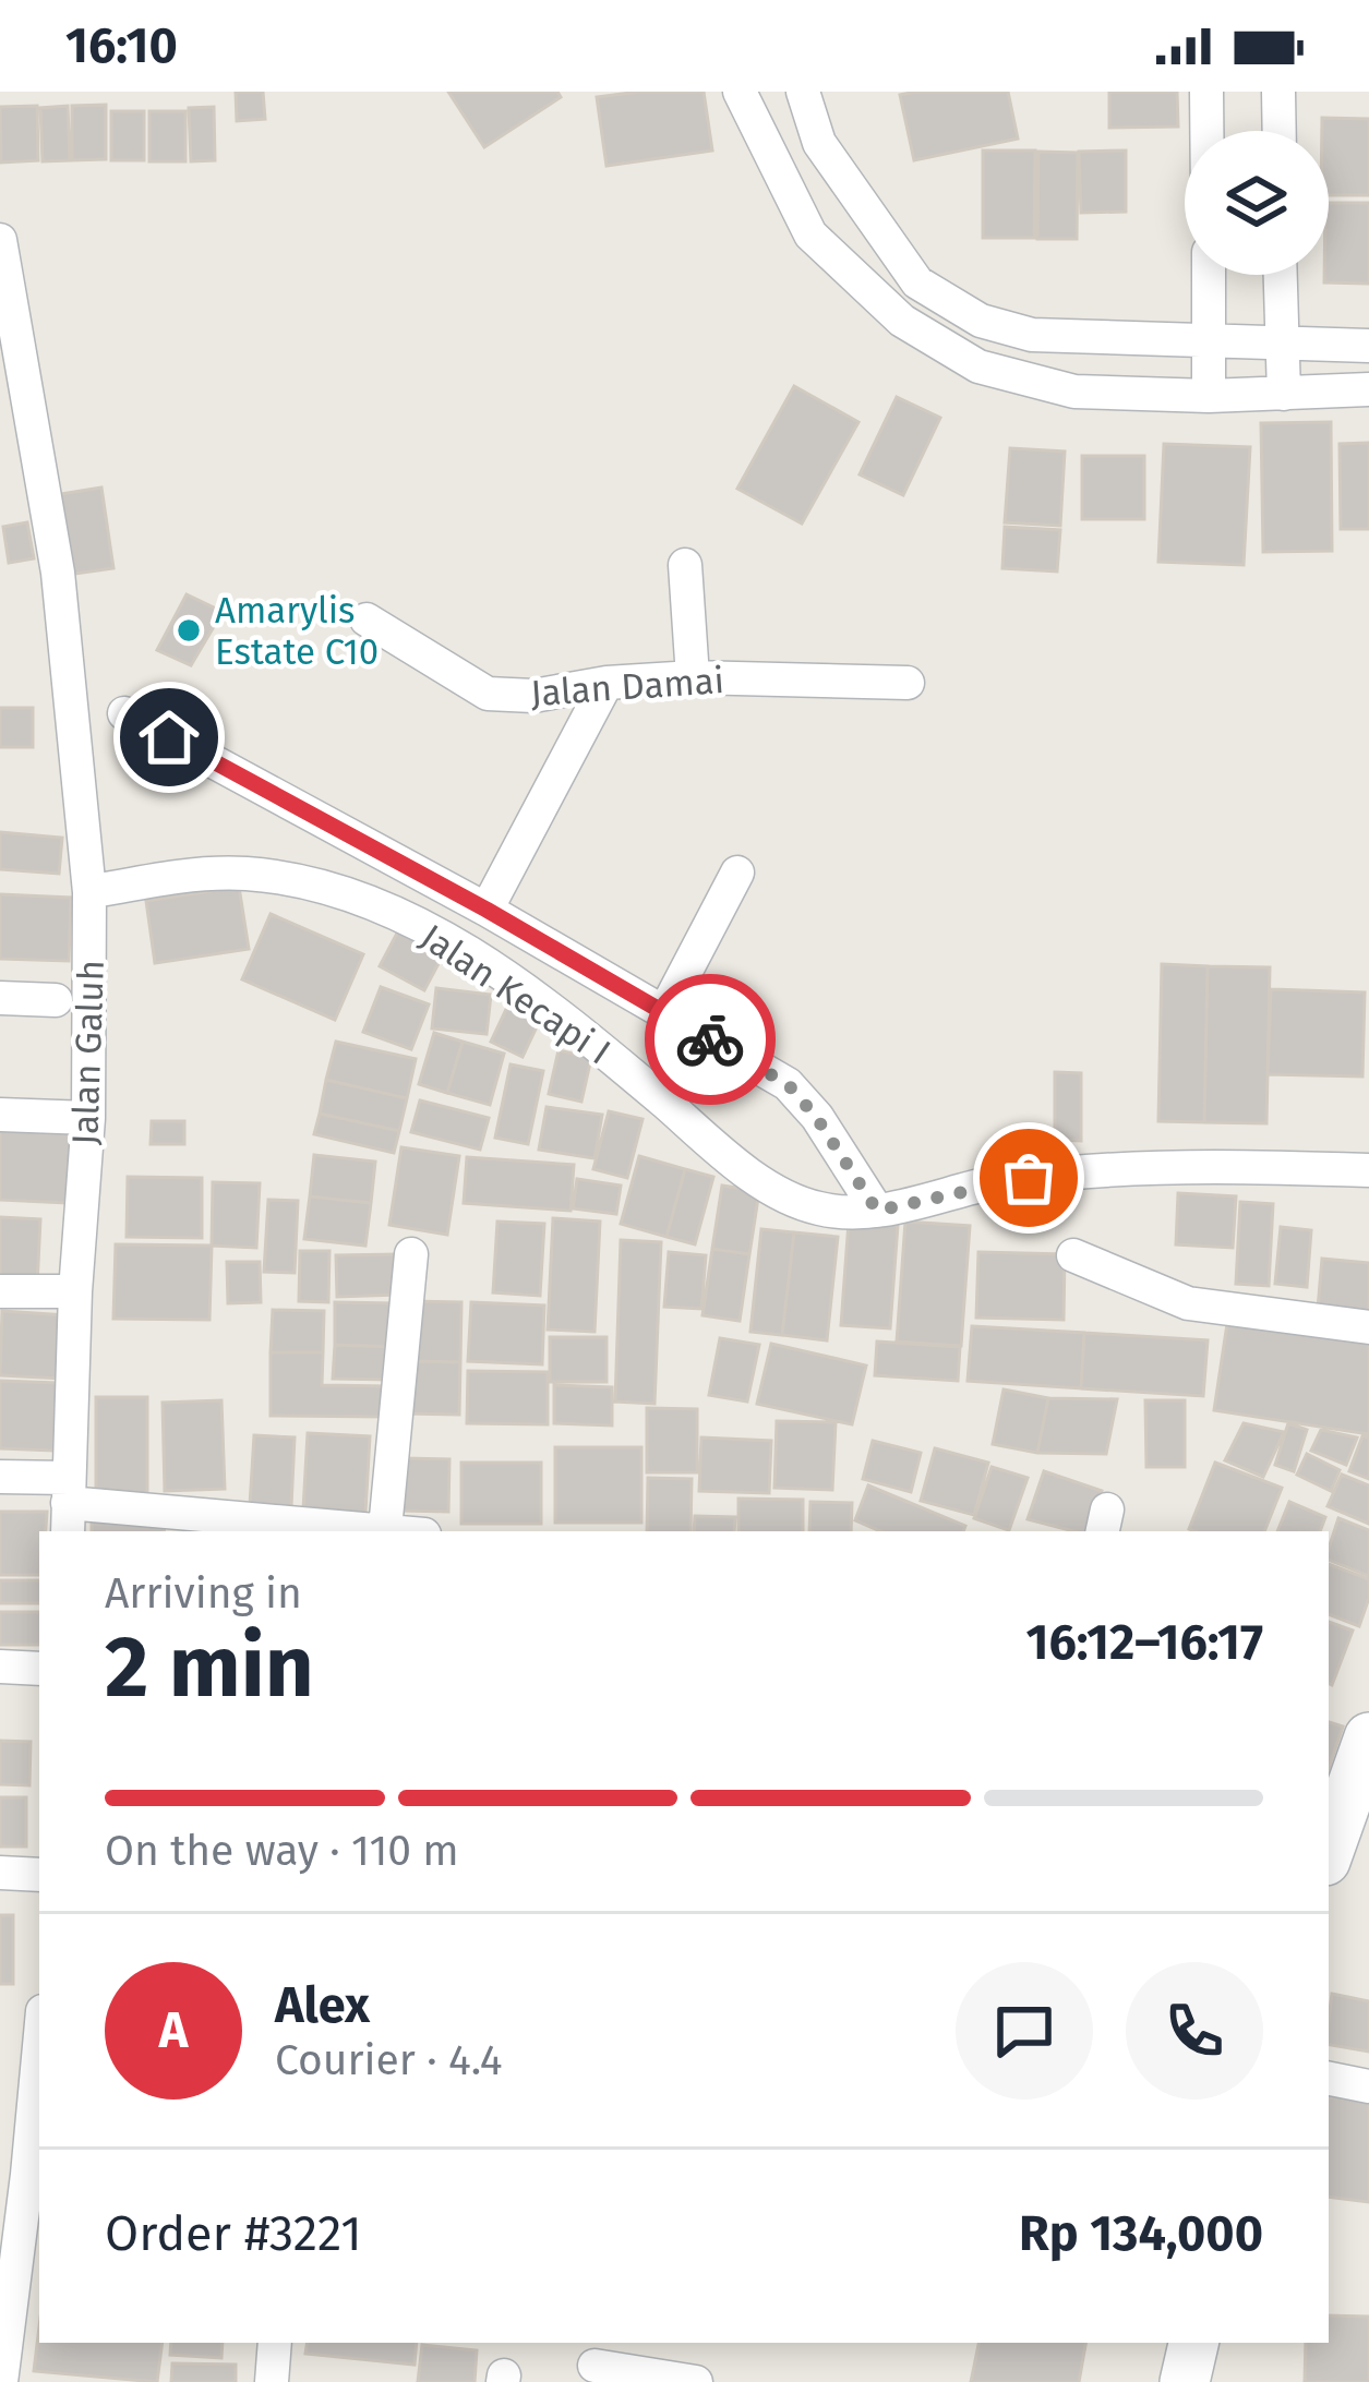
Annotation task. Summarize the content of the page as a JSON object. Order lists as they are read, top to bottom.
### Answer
{
  "streets": {
    "street": ["Jalan Damai", "Jalan Kecapi I", "Jalan Galuh"]
  },
  "crossings": [
    ["Jalan Kecapi I", "Jalan Galuh"]
  ],
  "places": ["Amarylis Estate C10"],
  "page": {
    "status": "16:10",
    "heading": ["2 min", "Arriving in", "16:12–16:17"],
    "panel": [
      "Alex",
      "Courier · 4.4",
      "Order #3221",
      "Rp 134,000"
    ],
    "bar": "On the way · 110 m",
    "round": "A"
  }
}
